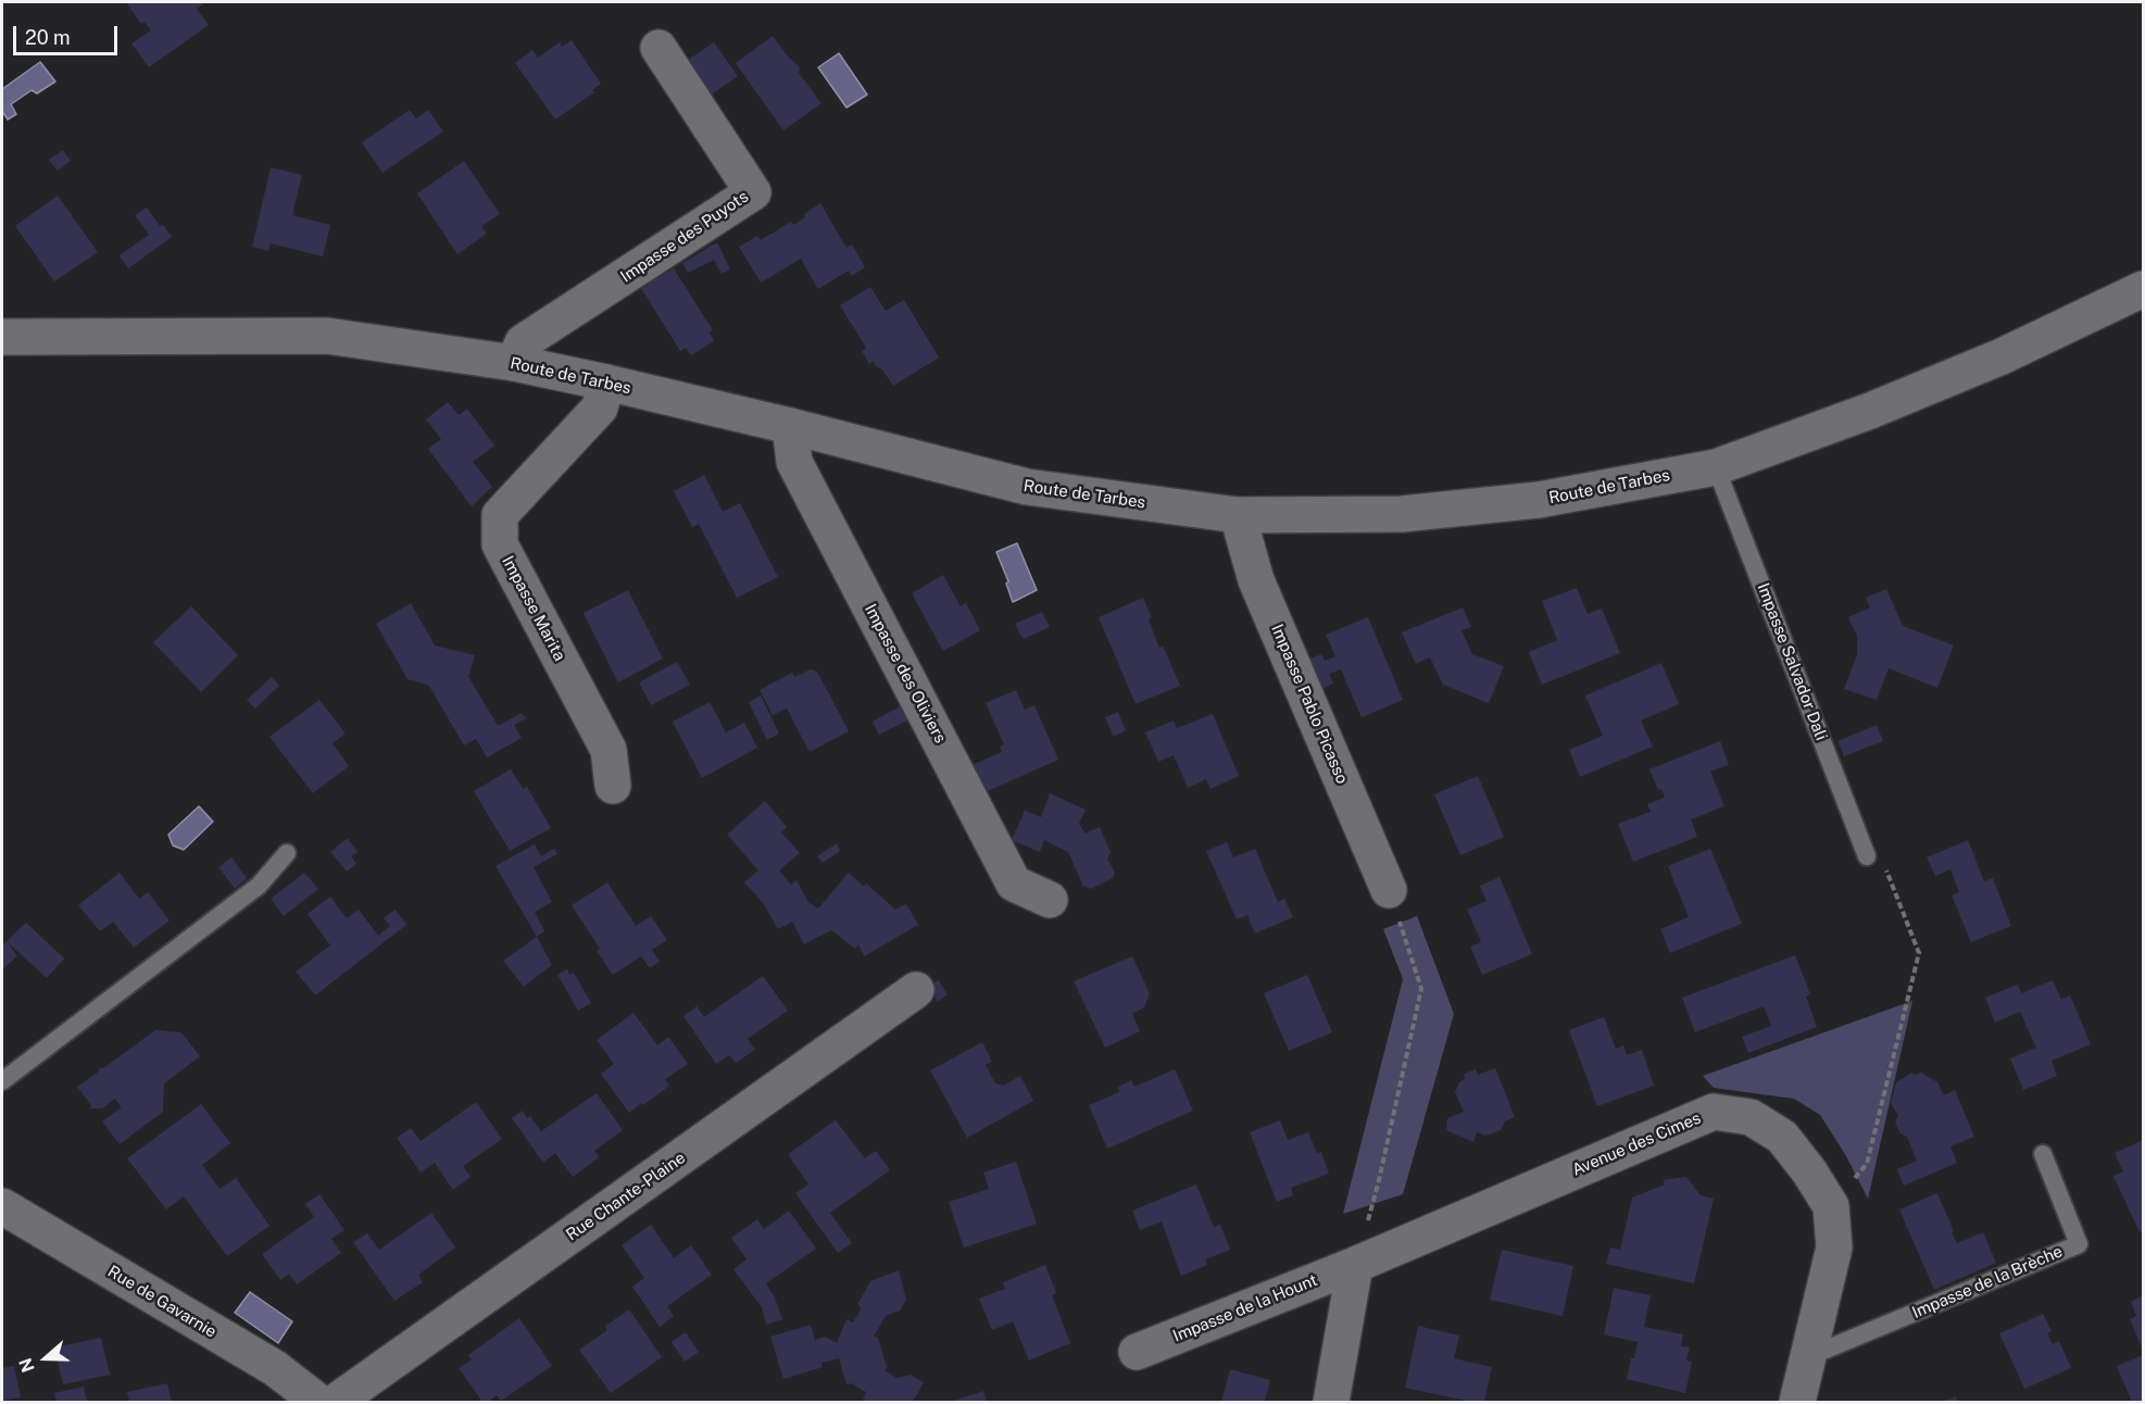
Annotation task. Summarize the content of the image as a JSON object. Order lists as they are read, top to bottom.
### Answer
{
  "streets": {
    "street": [
      "Impasse des Puyots",
      "Route de Tarbes",
      "Impasse Marita",
      "Impasse des Oliviers",
      "Impasse Pablo Picasso",
      "Avenue des Cimes",
      "Rue Chante-Plaine",
      "Rue de Gavarnie",
      "Impasse de la Hount"
    ],
    "lane": ["Impasse Salvador Dali", "Impasse de la Brèche"]
  },
  "crossings": [
    ["Impasse des Puyots", "Route de Tarbes"],
    ["Route de Tarbes", "Impasse Marita"],
    ["Route de Tarbes", "Impasse Salvador Dali"],
    ["Route de Tarbes", "Impasse des Oliviers"],
    ["Route de Tarbes", "Impasse Pablo Picasso"],
    ["Avenue des Cimes", "Impasse de la Brèche"],
    ["Avenue des Cimes", "Impasse de la Hount"]
  ],
  "scale_bar": "20 m",
  "north": "left"
}
